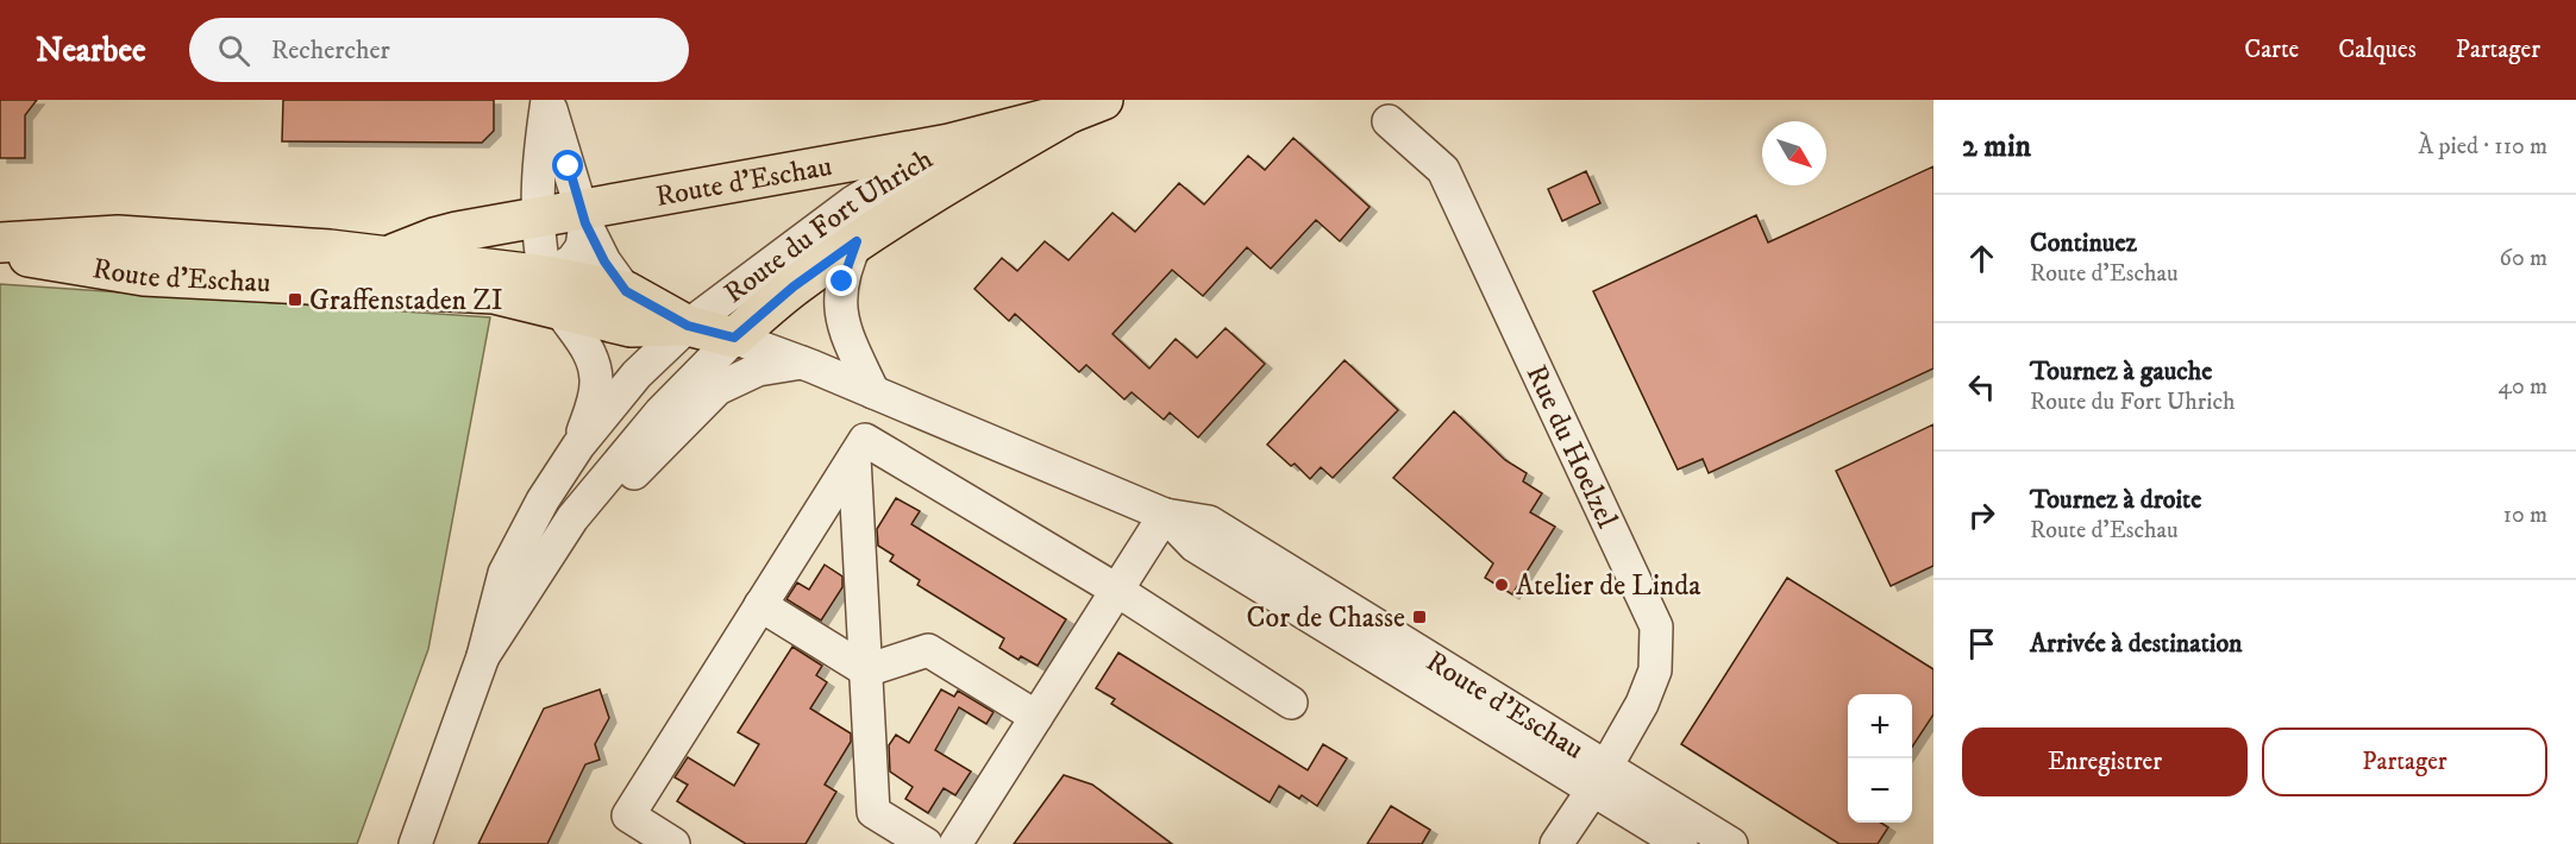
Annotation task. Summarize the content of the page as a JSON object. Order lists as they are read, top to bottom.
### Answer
{
  "streets": {
    "main road": ["Route d'Eschau", "Route du Fort Uhrich"],
    "street": ["Rue du Hoelzel"]
  },
  "crossings": [
    ["Route d'Eschau", "Route du Fort Uhrich"],
    ["Route d'Eschau", "Rue du Hoelzel"]
  ],
  "places": {
    "transit": ["Graffenstaden ZI", "Cor de Chasse"],
    "other": ["Atelier de Linda"]
  },
  "north": "bottom right",
  "page": {
    "header": "Nearbee",
    "search": "Rechercher",
    "nav": ["Carte", "Calques", "Partager"],
    "heading": ["2 min", "À pied · 110 m"],
    "list": [
      ["Continuez", "Route d'Eschau", "60 m"],
      ["Tournez à gauche", "Route du Fort Uhrich", "40 m"],
      ["Tournez à droite", "Route d'Eschau", "10 m"],
      "Arrivée à destination"
    ],
    "map_buttons": ["+", "−"],
    "buttons": ["Enregistrer", "Partager"]
  }
}
